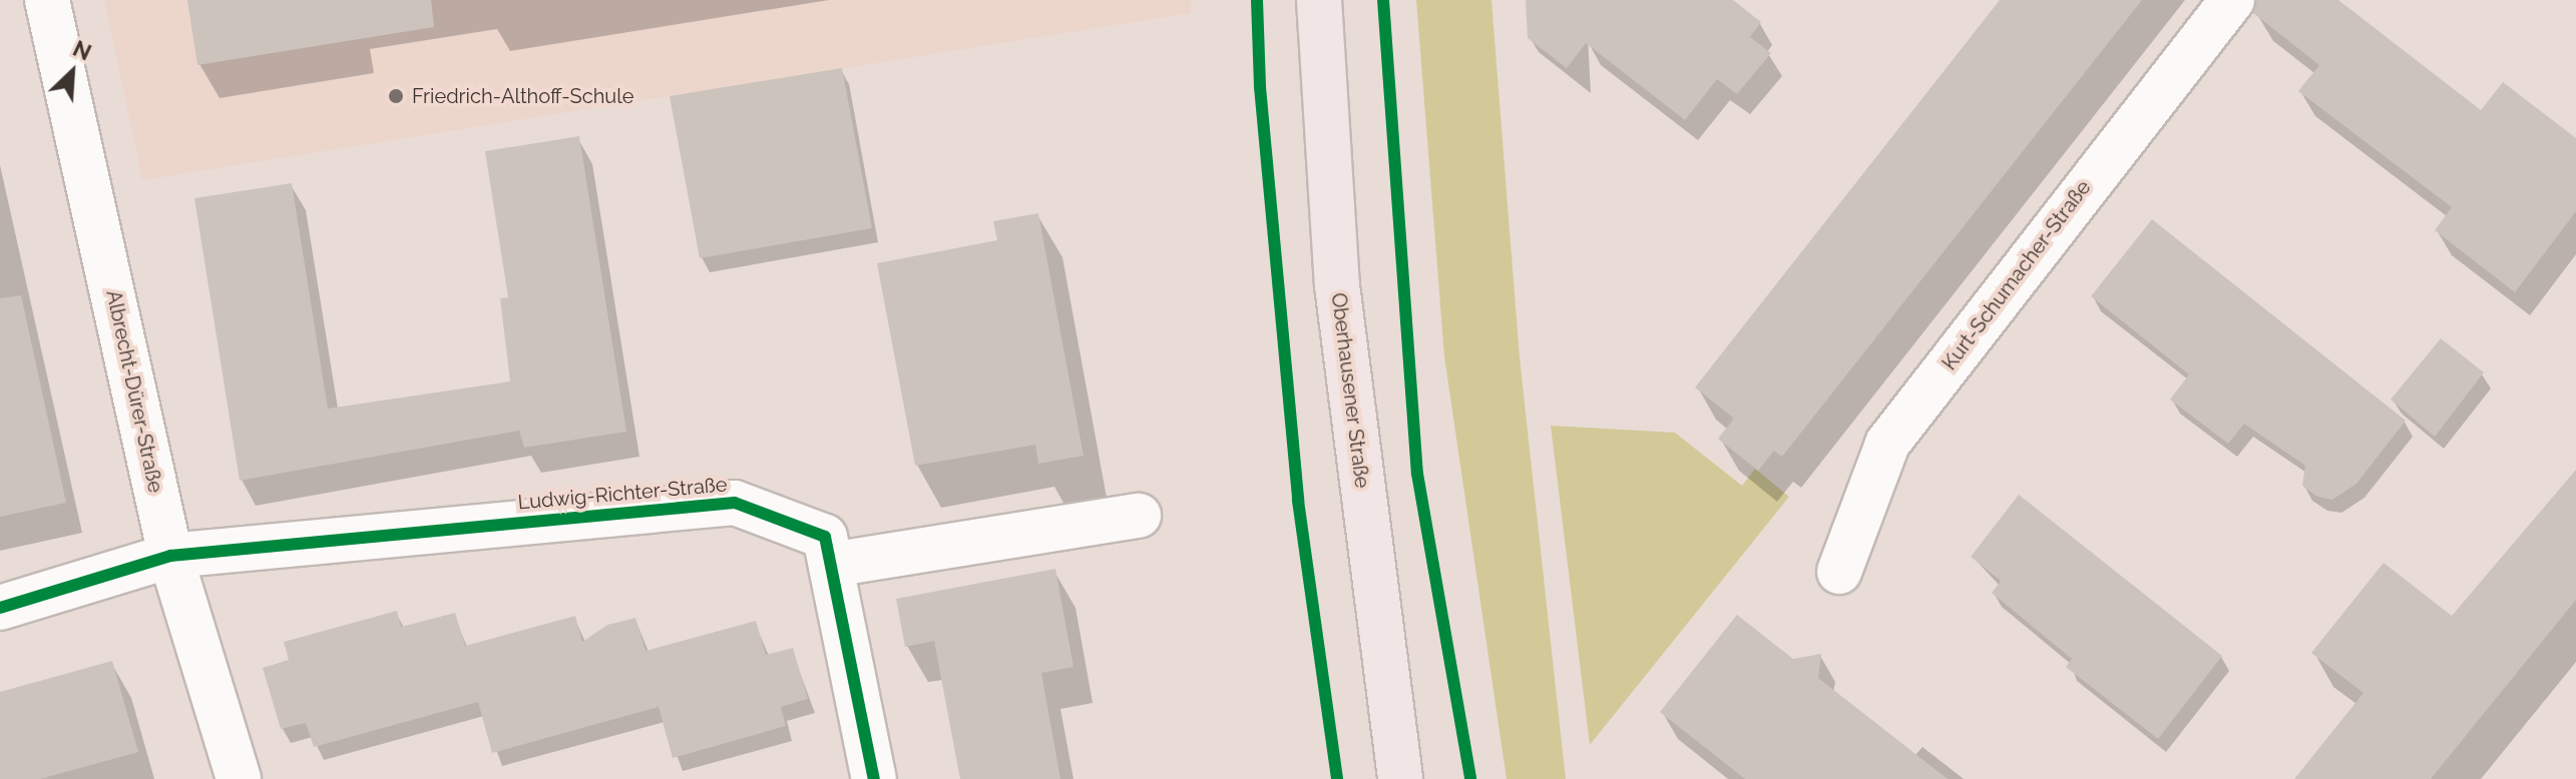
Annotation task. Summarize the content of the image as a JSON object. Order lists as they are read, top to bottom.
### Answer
{
  "streets": {
    "main road": ["Oberhausener Straße"],
    "street": ["Kurt-Schumacher-Straße", "Albrecht-Dürer-Straße", "Ludwig-Richter-Straße"]
  },
  "crossings": [
    ["Albrecht-Dürer-Straße", "Ludwig-Richter-Straße"]
  ],
  "places": ["Friedrich-Althoff-Schule"],
  "north": "top right"
}
